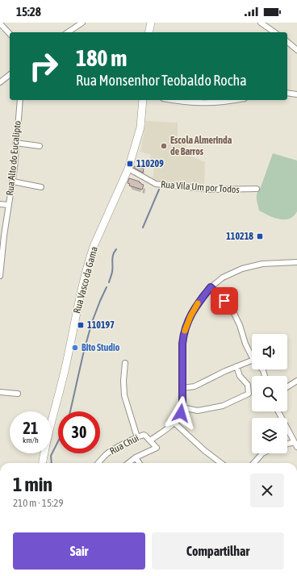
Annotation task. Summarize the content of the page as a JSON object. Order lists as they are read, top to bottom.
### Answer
{
  "streets": {
    "main road": ["Rua Vasco da Gama"],
    "street": ["Rua Alto do Eucalipto", "Rua Vila Um por Todos", "Rua Chui"]
  },
  "crossings": [
    ["Rua Vila Um por Todos", "Rua Vasco da Gama"]
  ],
  "places": {
    "other": ["Escola Almerinda de Barros", "Bito Studio"],
    "transit": ["110209", "110218", "110197"]
  },
  "page": {
    "status": "15:28",
    "turn": ["180 m", "Rua Monsenhor Teobaldo Rocha"],
    "speed": "21 km/h",
    "limit": "30",
    "heading": ["1 min", "210 m · 15:29"],
    "buttons": ["Sair", "Compartilhar"]
  }
}
